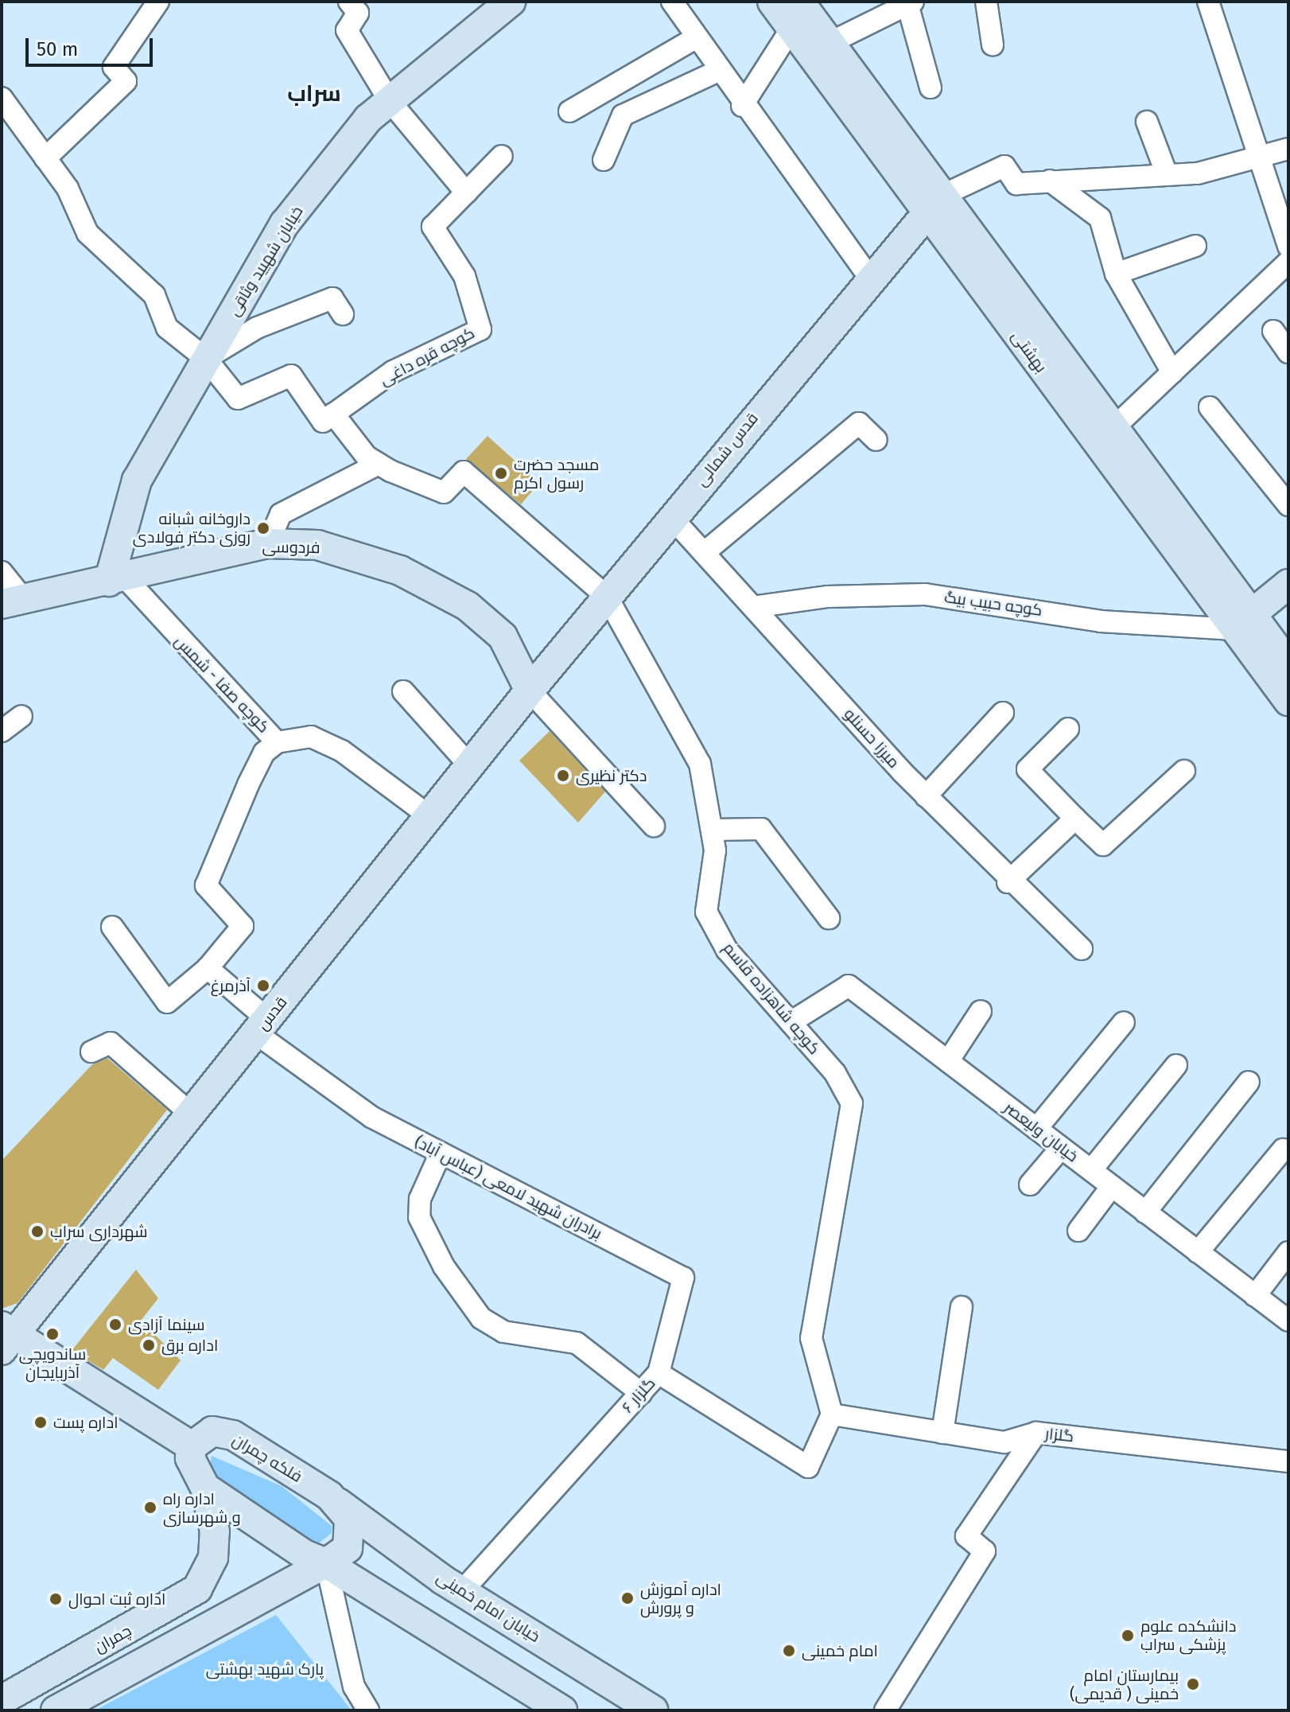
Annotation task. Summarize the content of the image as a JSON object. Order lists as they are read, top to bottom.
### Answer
{
  "streets": {
    "main road": [
      "خیابان شهیید وثاقی",
      "بهشتی",
      "قدس شمالی",
      "فردوسی",
      "قدس",
      "فلکه چمران",
      "خیابان امام خمینی",
      "چمران"
    ],
    "street": [
      "کوچه قره داغی",
      "کوچه حبیب بیگ",
      "کوچه صفا - شمس",
      "میرزا حسنلو",
      "کوچه شاهزاده قاسم",
      "خیابان ولیعصر",
      "برادران شهید لامعی (عباس آباد)",
      "گلزار ۶",
      "گلزار"
    ]
  },
  "crossings": [
    ["خیابان شهیید وثاقی", "فردوسی"],
    ["خیابان شهیید وثاقی", "کوچه صفا - شمس"],
    ["بهشتی", "قدس شمالی"],
    ["بهشتی", "کوچه حبیب بیگ"],
    ["قدس شمالی", "فردوسی"],
    ["قدس شمالی", "میرزا حسنلو"],
    ["قدس شمالی", "کوچه شاهزاده قاسم"],
    ["قدس شمالی", "قدس"],
    ["فردوسی", "کوچه صفا - شمس"],
    ["فردوسی", "قدس"],
    ["کوچه حبیب بیگ", "میرزا حسنلو"],
    ["کوچه صفا - شمس", "قدس"],
    ["کوچه شاهزاده قاسم", "خیابان ولیعصر"],
    ["کوچه شاهزاده قاسم", "گلزار ۶"],
    ["کوچه شاهزاده قاسم", "گلزار"],
    ["قدس", "برادران شهید لامعی (عباس آباد)"],
    ["برادران شهید لامعی (عباس آباد)", "گلزار ۶"],
    ["گلزار ۶", "گلزار"],
    ["گلزار ۶", "خیابان امام خمینی"],
    ["فلکه چمران", "خیابان امام خمینی"]
  ],
  "districts": ["سراب"],
  "parks": ["پارک شهید بهشتی"],
  "places": [
    "مسجد حضرت رسول اکرم",
    "داروخانه شبانه روزی دکتر فولادی",
    "دکتر نظیری",
    "آذرمرغ",
    "شهرداری سراب",
    "سینما آزادی",
    "ساندویچی آذربایجان",
    "اداره برق",
    "اداره پست",
    "اداره راه و شهرسازی",
    "اداره آموزش و پرورش",
    "اداره ثبت احوال",
    "دانشکده علوم پزشکی سراب",
    "امام خمینی",
    "بیمارستان امام خمینی ( قدیمی)"
  ],
  "scale_bar": "50 m"
}
